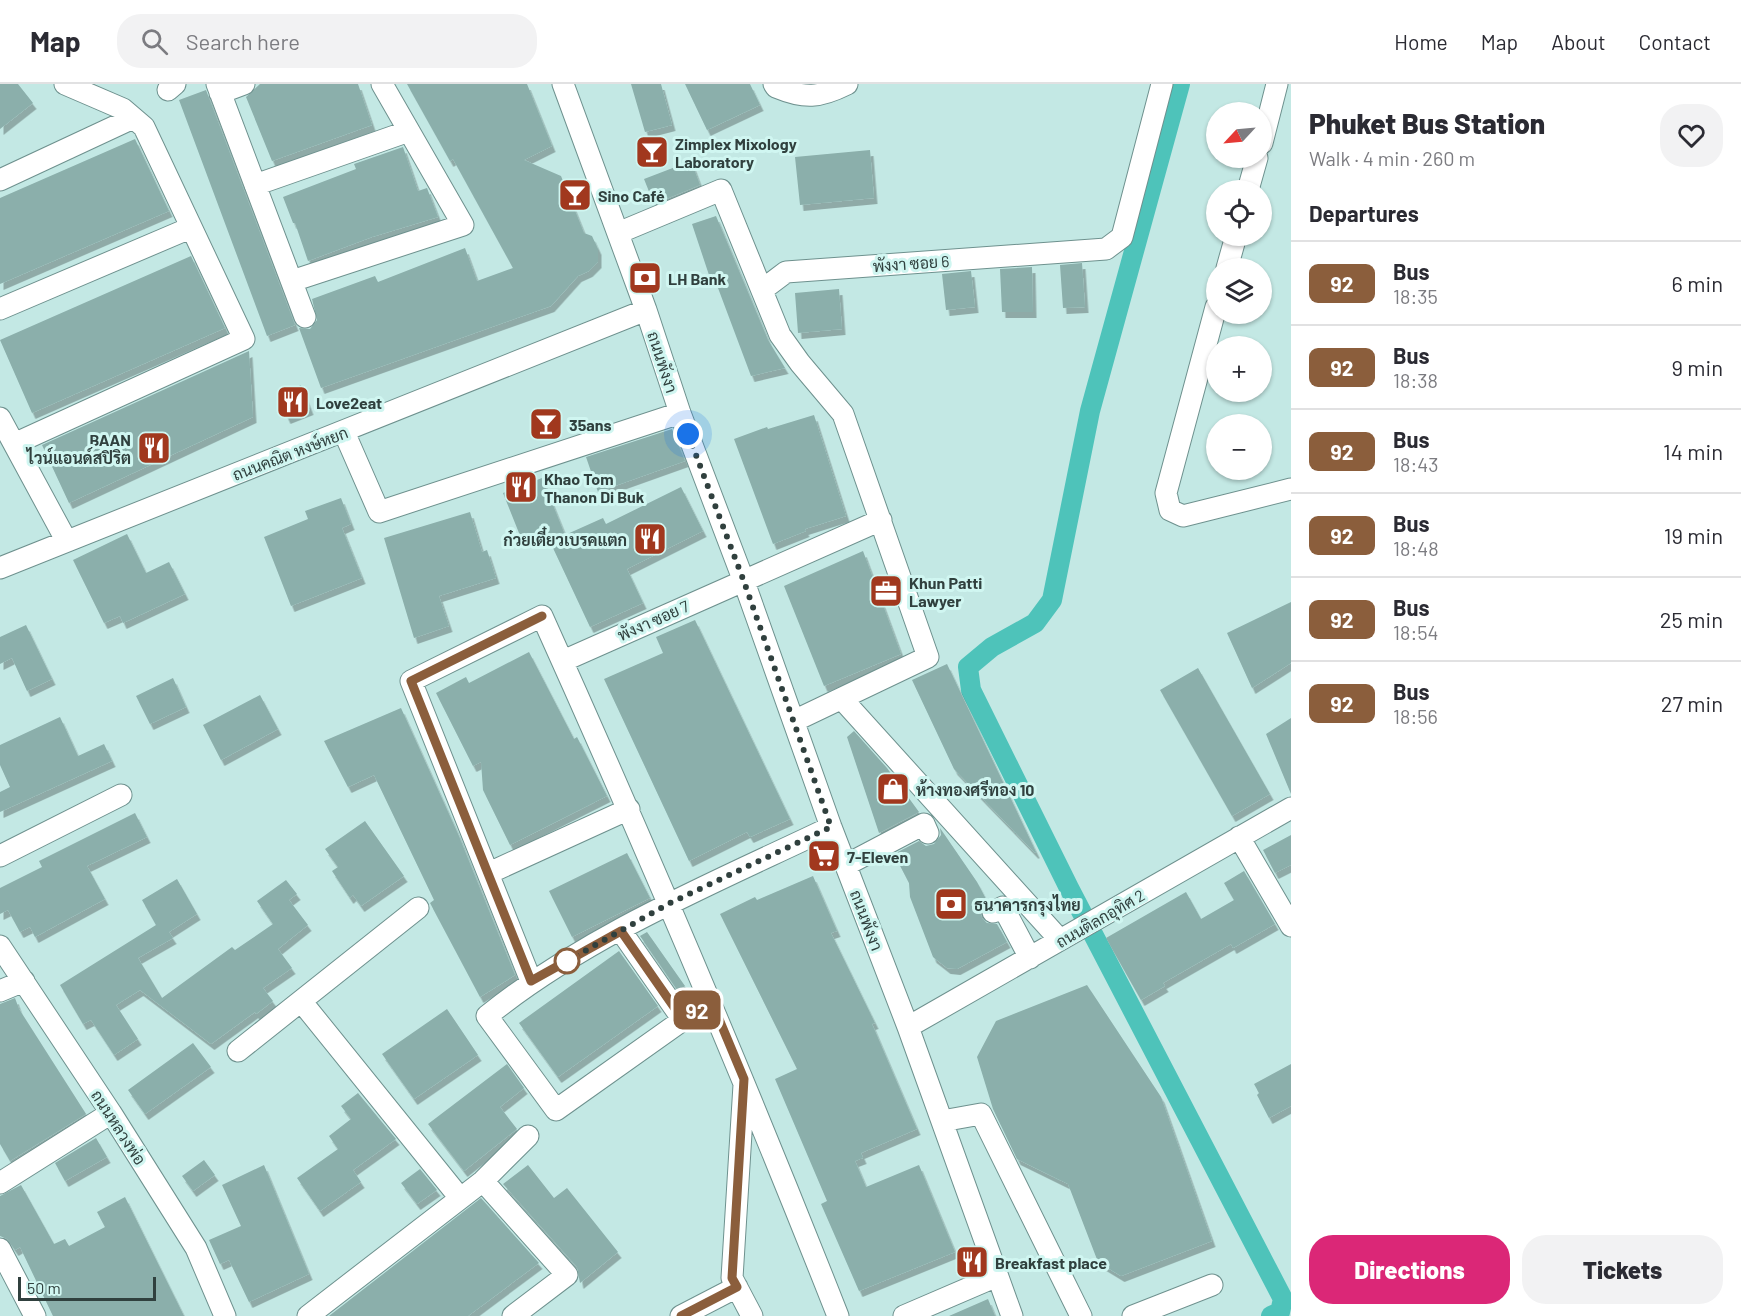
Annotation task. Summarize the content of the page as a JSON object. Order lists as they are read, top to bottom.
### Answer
{
  "streets": {
    "street": [
      "พังงา ซอย 6",
      "ถนนพังงา",
      "ถนนคณิต หงษ์หยก",
      "พังงา ซอย 7",
      "ถนนติลกอุทิศ 2",
      "ถนนหลวงพ่อ"
    ]
  },
  "crossings": [
    ["ถนนพังงา", "ถนนคณิต หงษ์หยก"],
    ["ถนนพังงา", "พังงา ซอย 7"],
    ["ถนนพังงา", "ถนนติลกอุทิศ 2"]
  ],
  "places": {
    "bar": ["Zimplex Mixology Laboratory", "Sino Café", "35ans"],
    "bank": ["LH Bank", "ธนาคารกรุงไทย"],
    "restaurant": [
      "Love2eat",
      "BAAN ไวน์แอนด์สปิริต",
      "Khao Tom Thanon Di Buk",
      "ก๋วยเตี๋ยวเบรคแตก",
      "Breakfast place"
    ],
    "office": ["Khun Patti Lawyer"],
    "shop": ["ห้างทองศรีทอง 10"],
    "supermarket": ["7-Eleven"]
  },
  "lines": ["bus line 92"],
  "scale_bar": "50 m",
  "north": "bottom left",
  "page": {
    "header": "Map",
    "search": "Search here",
    "nav": [
      "Home",
      "Map",
      "About",
      "Contact"
    ],
    "on_map": "92",
    "heading": [
      ["Phuket Bus Station", "Walk · 4 min · 260 m"],
      "Departures"
    ],
    "map_buttons": ["+", "−"],
    "list": [
      {
        "mark": "92",
        "name": "Bus",
        "note": "18:35",
        "value": "6 min"
      },
      {
        "mark": "92",
        "name": "Bus",
        "note": "18:38",
        "value": "9 min"
      },
      {
        "mark": "92",
        "name": "Bus",
        "note": "18:43",
        "value": "14 min"
      },
      {
        "mark": "92",
        "name": "Bus",
        "note": "18:48",
        "value": "19 min"
      },
      {
        "mark": "92",
        "name": "Bus",
        "note": "18:54",
        "value": "25 min"
      },
      {
        "mark": "92",
        "name": "Bus",
        "note": "18:56",
        "value": "27 min"
      }
    ],
    "buttons": ["Directions", "Tickets"],
    "scale": "50 m"
  }
}
